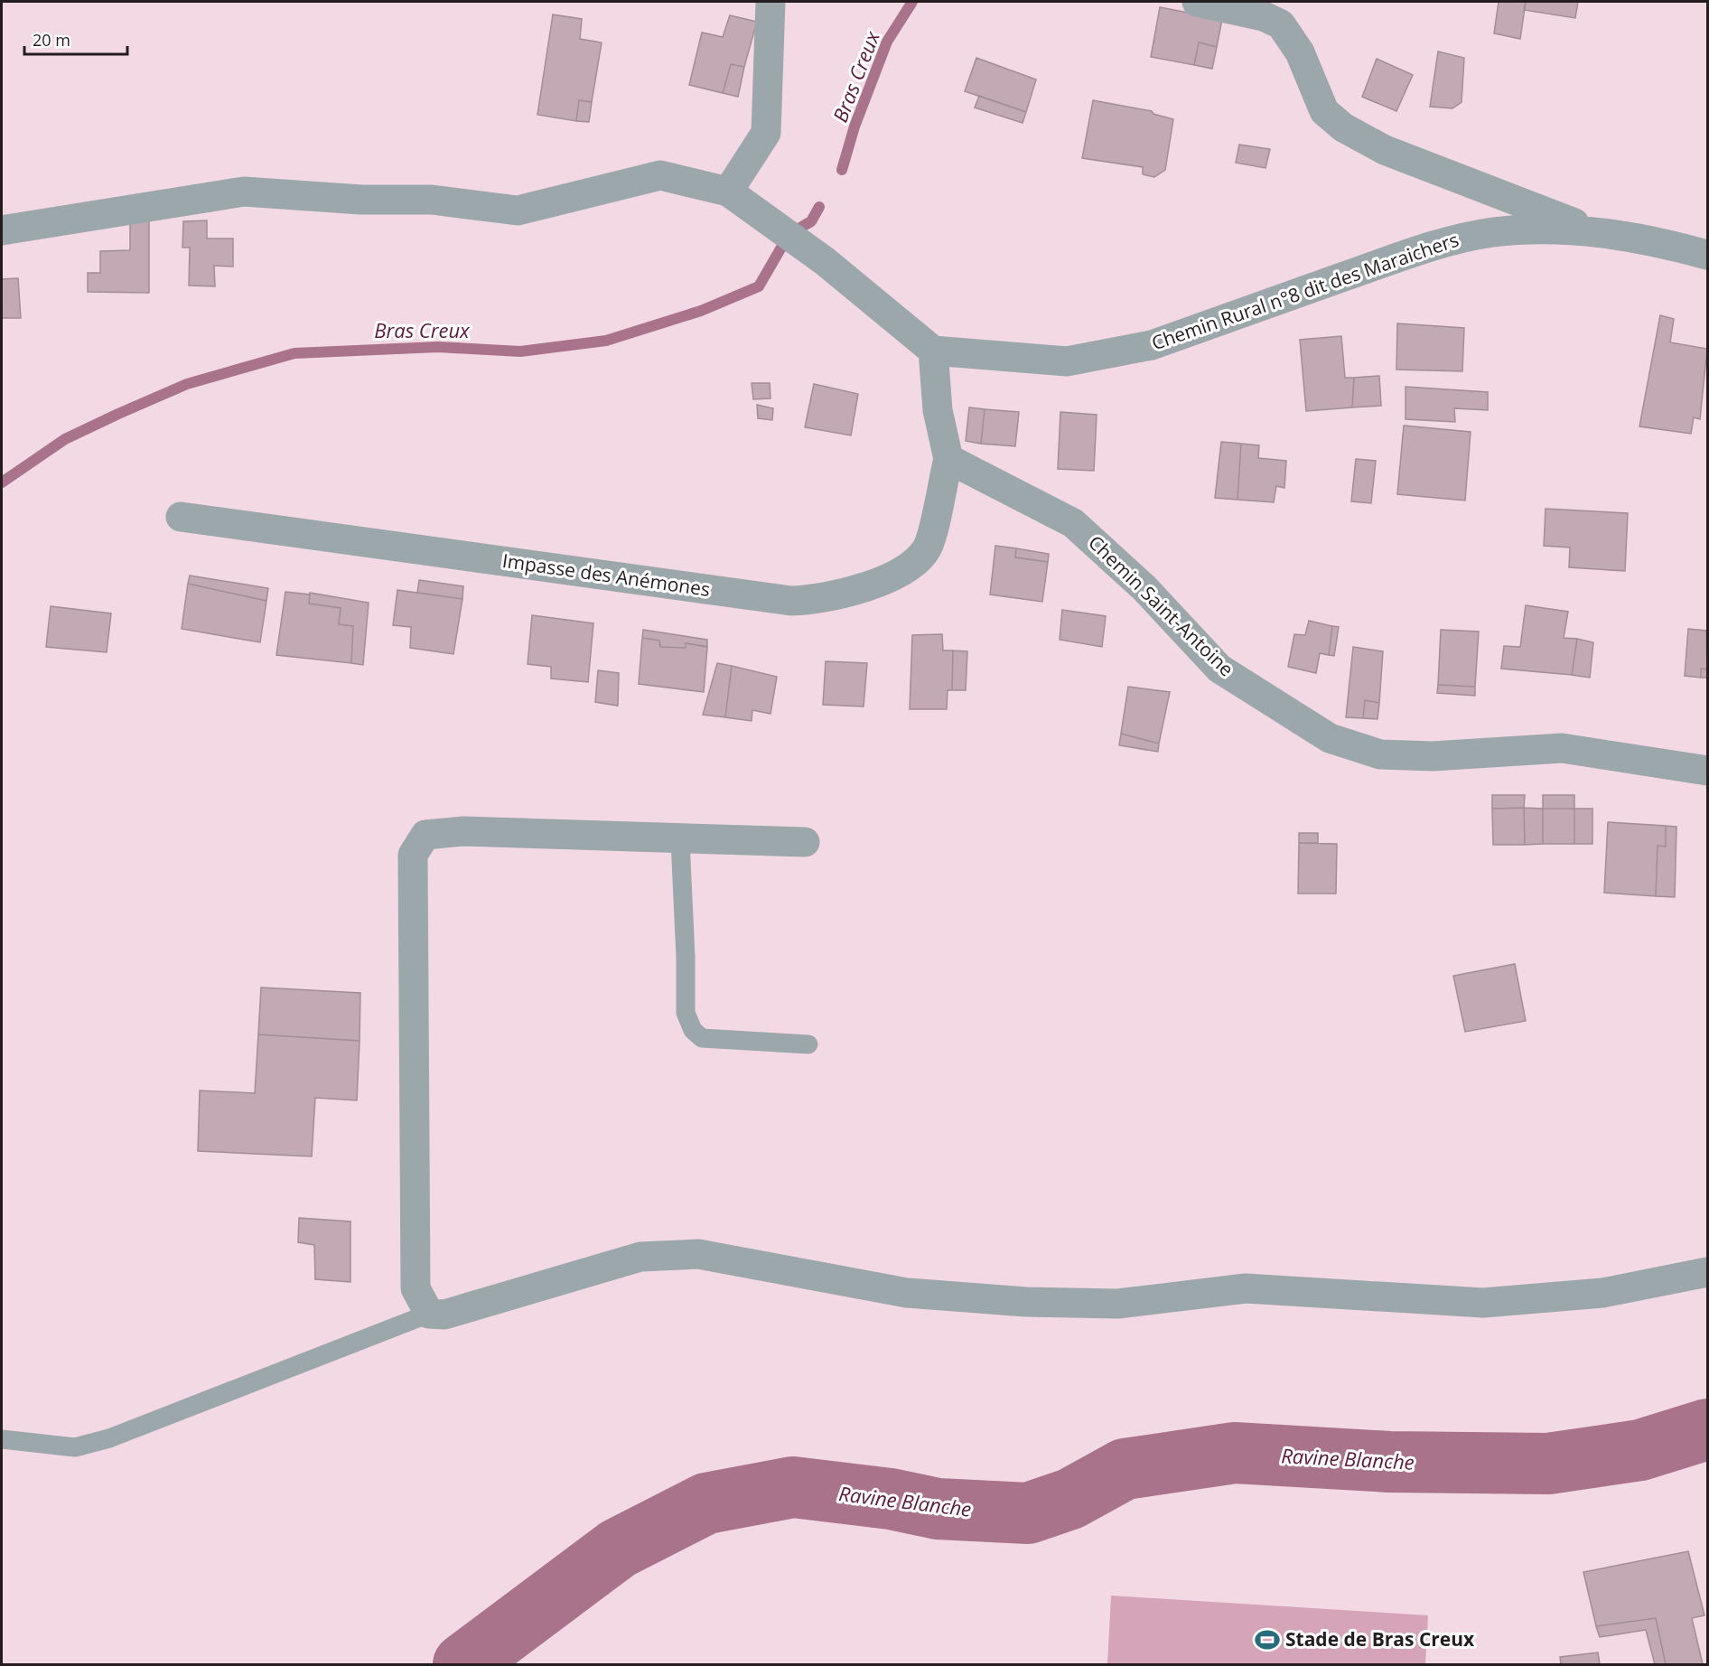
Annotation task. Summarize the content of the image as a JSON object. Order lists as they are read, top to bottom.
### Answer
{
  "streets": {
    "street": ["Chemin Rural n°8 dit des Maraichers", "Impasse des Anémones", "Chemin Saint-Antoine"]
  },
  "crossings": [
    ["Impasse des Anémones", "Chemin Saint-Antoine"]
  ],
  "water": ["Bras Creux", "Ravine Blanche"],
  "places": {
    "sports": ["Stade de Bras Creux"]
  },
  "scale_bar": "20 m"
}
